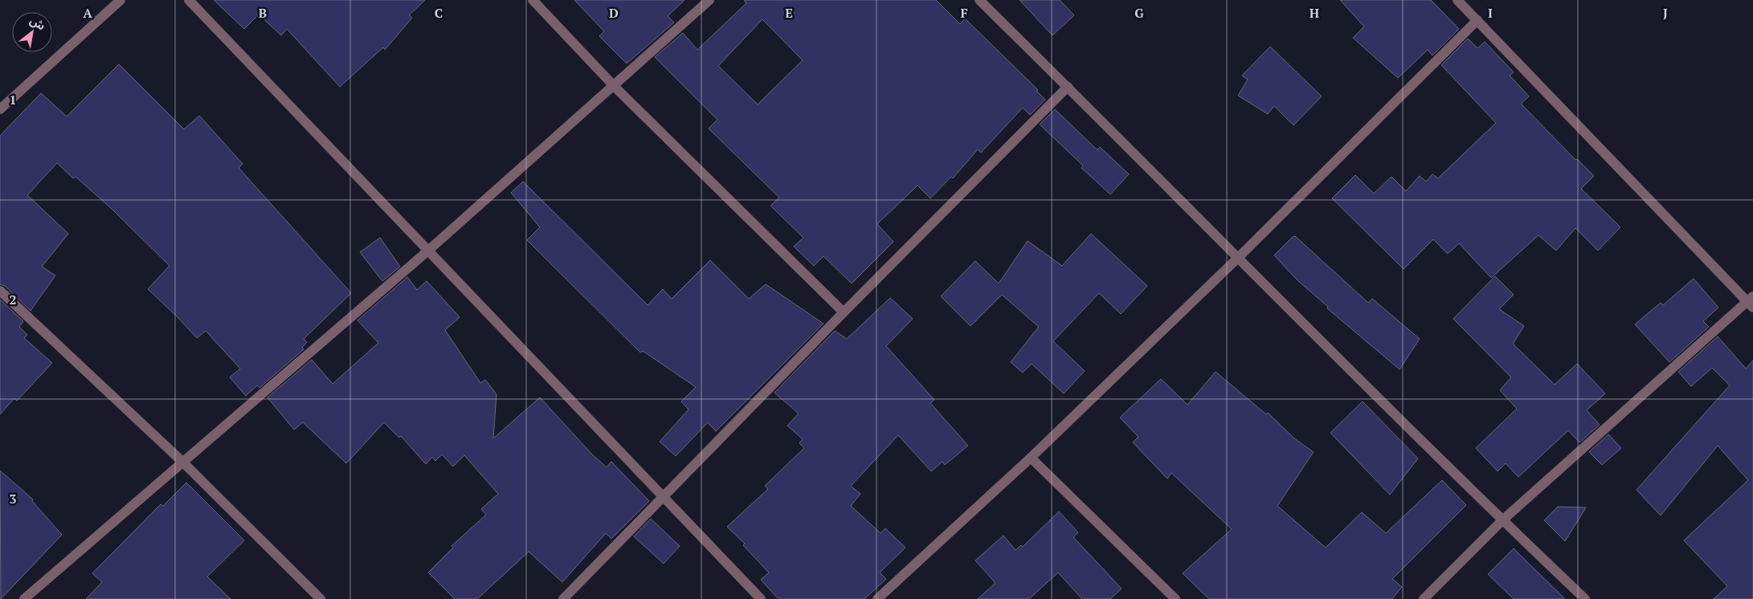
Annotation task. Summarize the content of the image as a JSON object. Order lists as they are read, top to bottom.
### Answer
{
  "north": "top right",
  "grid": {
    "columns": [
      "A",
      "B",
      "C",
      "D",
      "E",
      "F",
      "G",
      "H",
      "I",
      "J"
    ],
    "rows": ["1", "2", "3"]
  }
}
